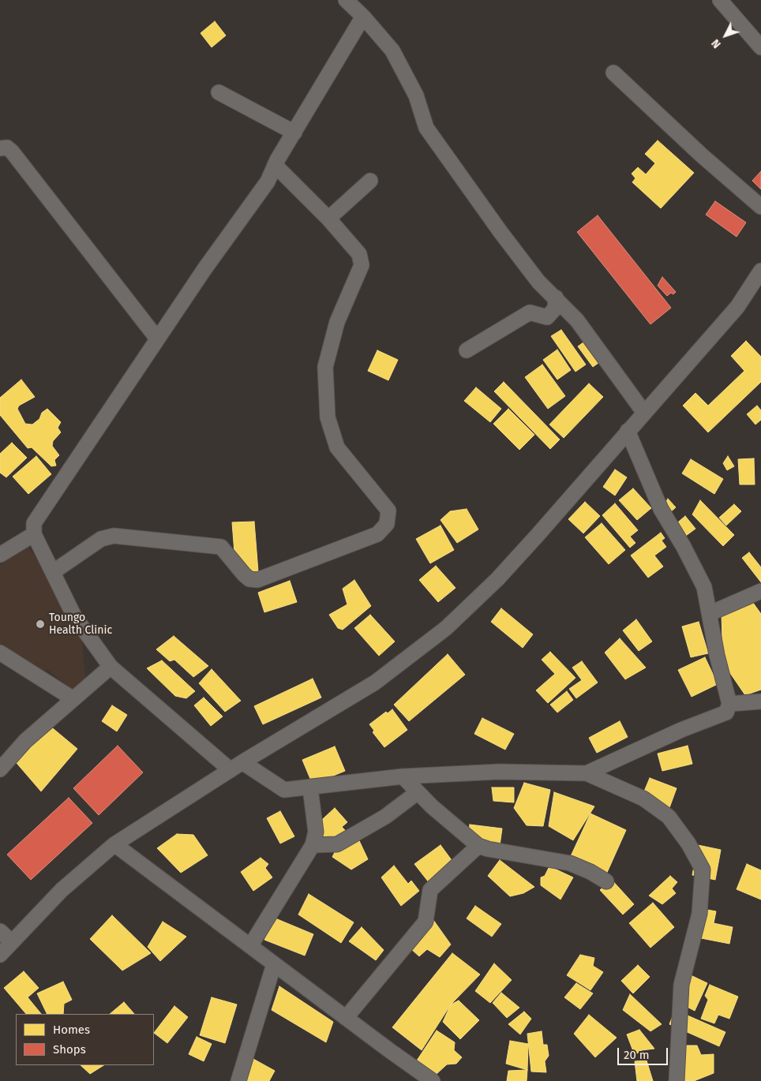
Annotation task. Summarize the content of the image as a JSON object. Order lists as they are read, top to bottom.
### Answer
{
  "places": ["Toungo Health Clinic"],
  "legend": ["Homes", "Shops"],
  "scale_bar": "20 m",
  "north": "bottom left"
}
